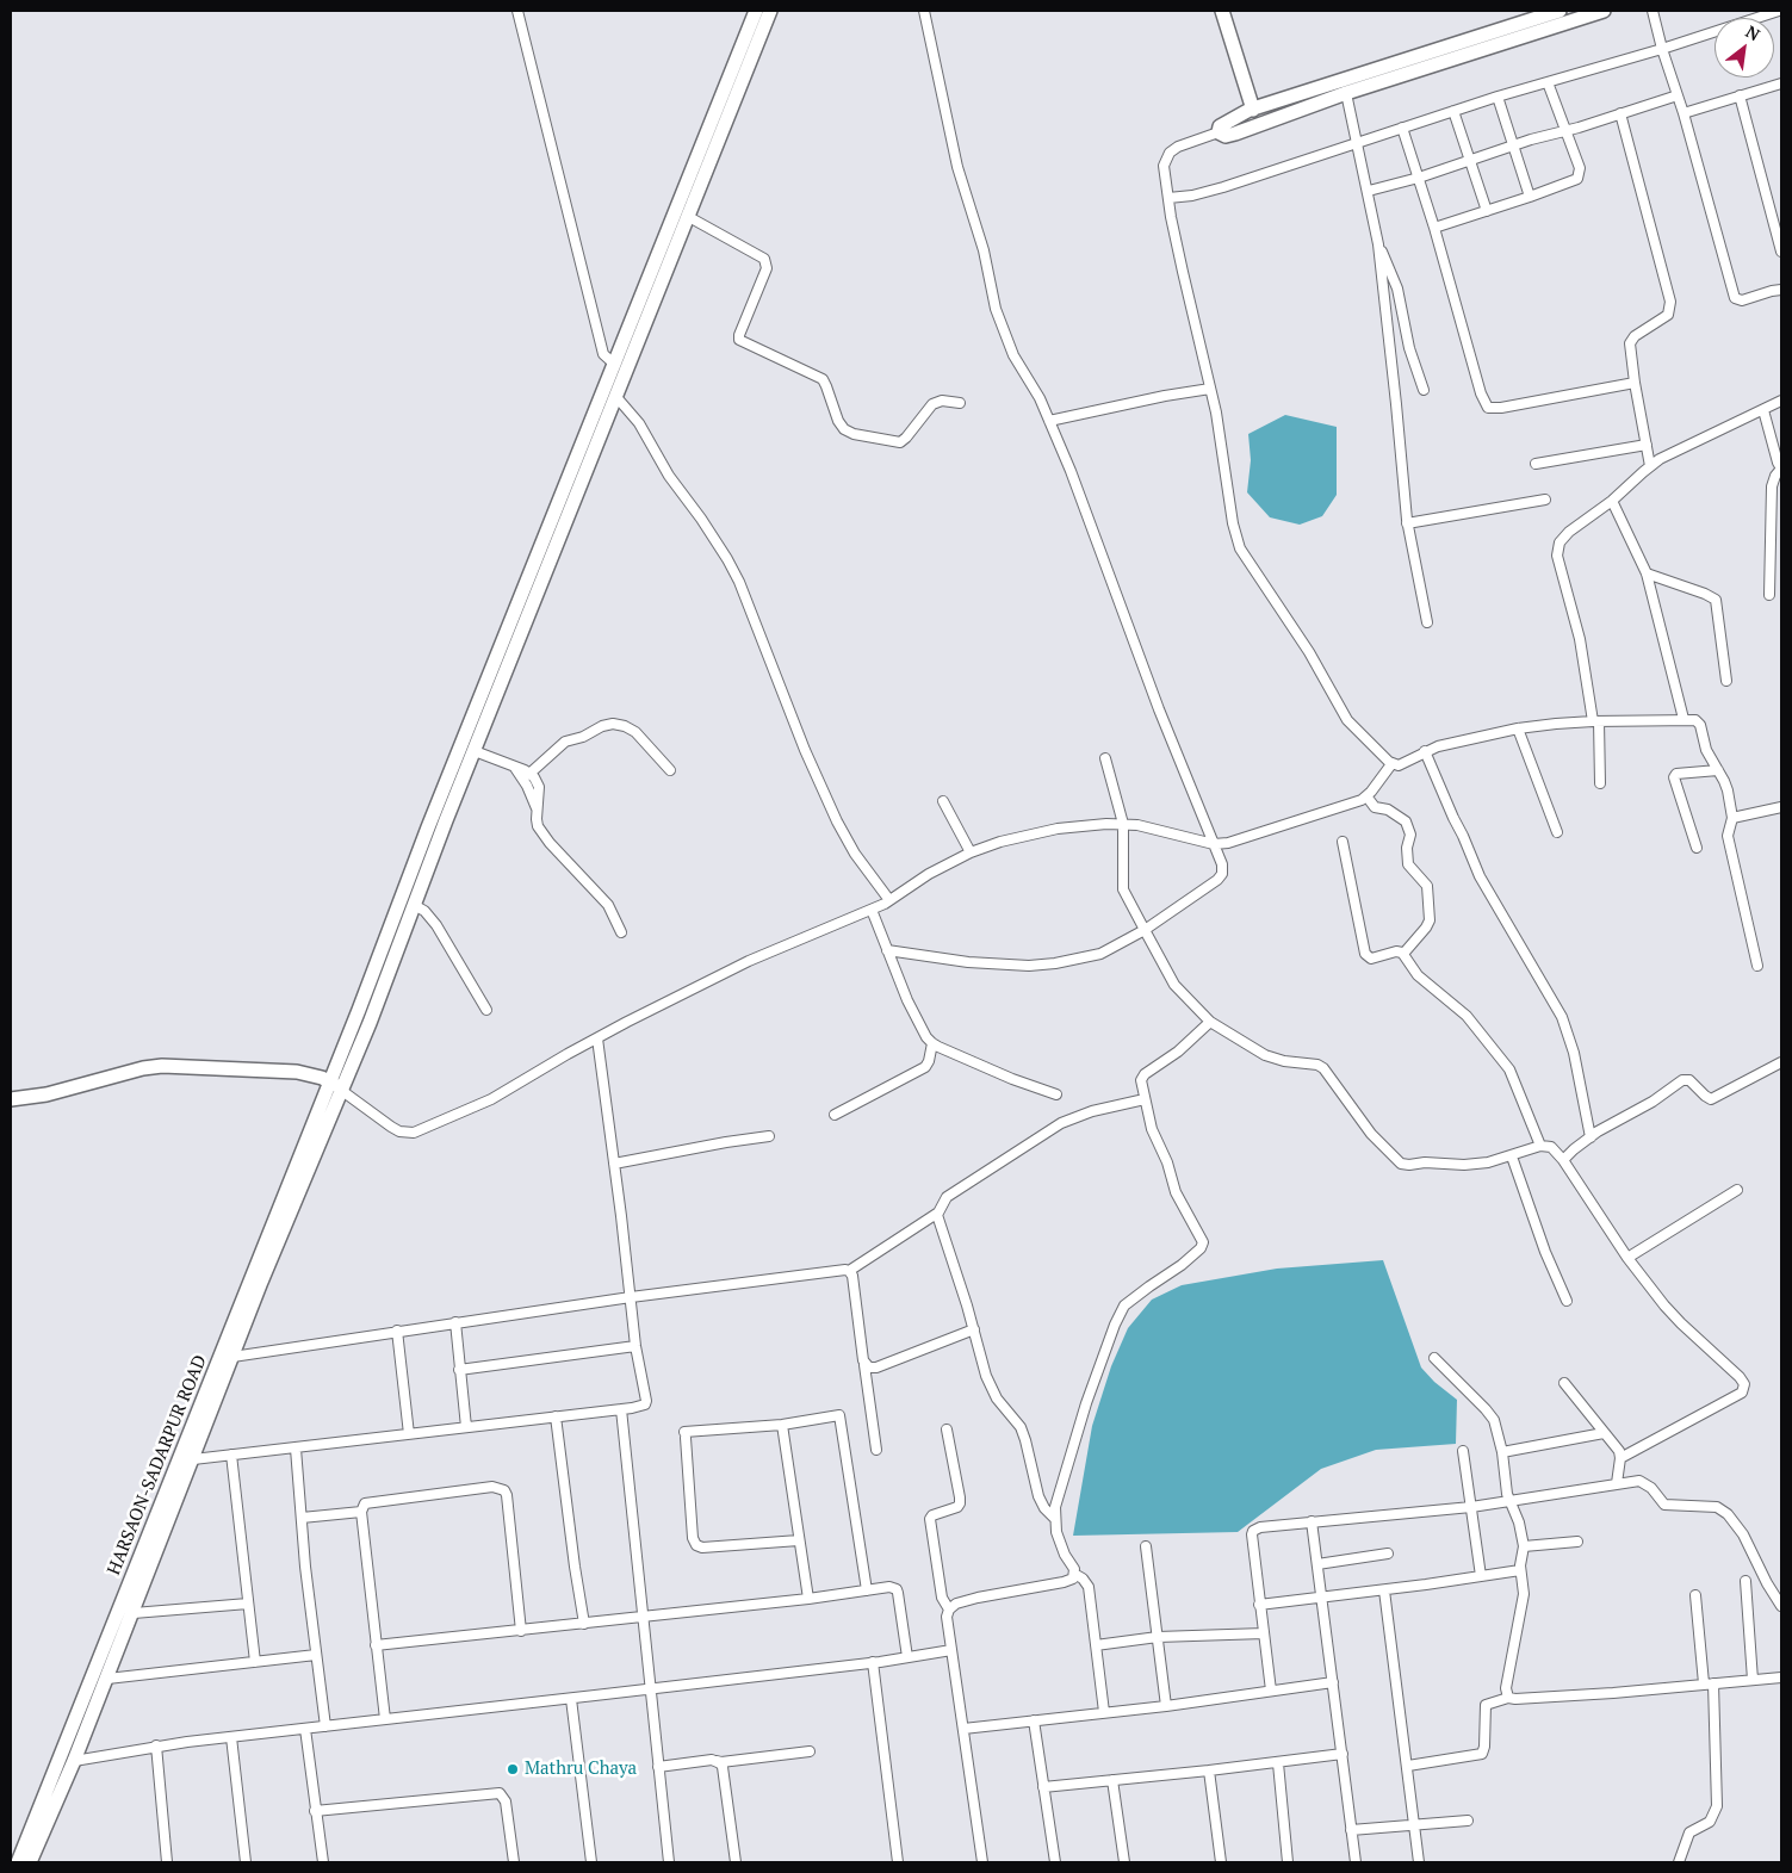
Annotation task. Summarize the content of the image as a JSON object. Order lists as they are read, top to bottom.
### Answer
{
  "streets": {
    "street": ["HARSAON-SADARPUR ROAD"]
  },
  "places": ["Mathru Chaya"],
  "north": "top right"
}
